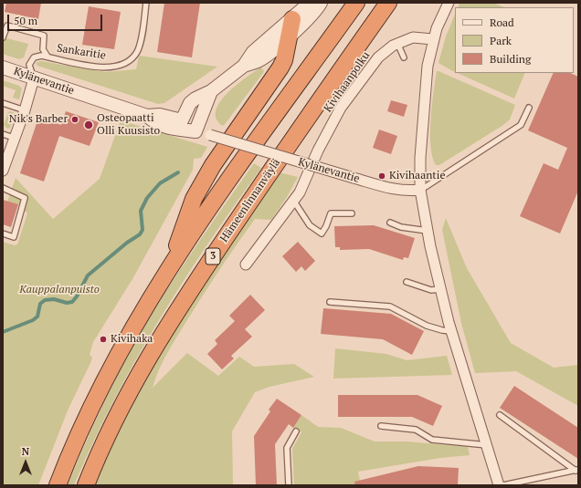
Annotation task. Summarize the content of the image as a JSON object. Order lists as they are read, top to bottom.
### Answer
{
  "streets": {
    "highway": ["Hämeenlinnanväylä", "3"],
    "street": ["Kylänevantie", "Kivihaanpolku"],
    "lane": ["Sankaritie"]
  },
  "crossings": [
    ["Sankaritie", "Kylänevantie"]
  ],
  "parks": ["Kauppalanpuisto"],
  "places": [
    "Nik's Barber",
    "Osteopaatti Olli Kuusisto",
    "Kivihaantie",
    "Kivihaka"
  ],
  "legend": ["Road", "Park", "Building"],
  "scale_bar": "50 m",
  "north": "top"
}
